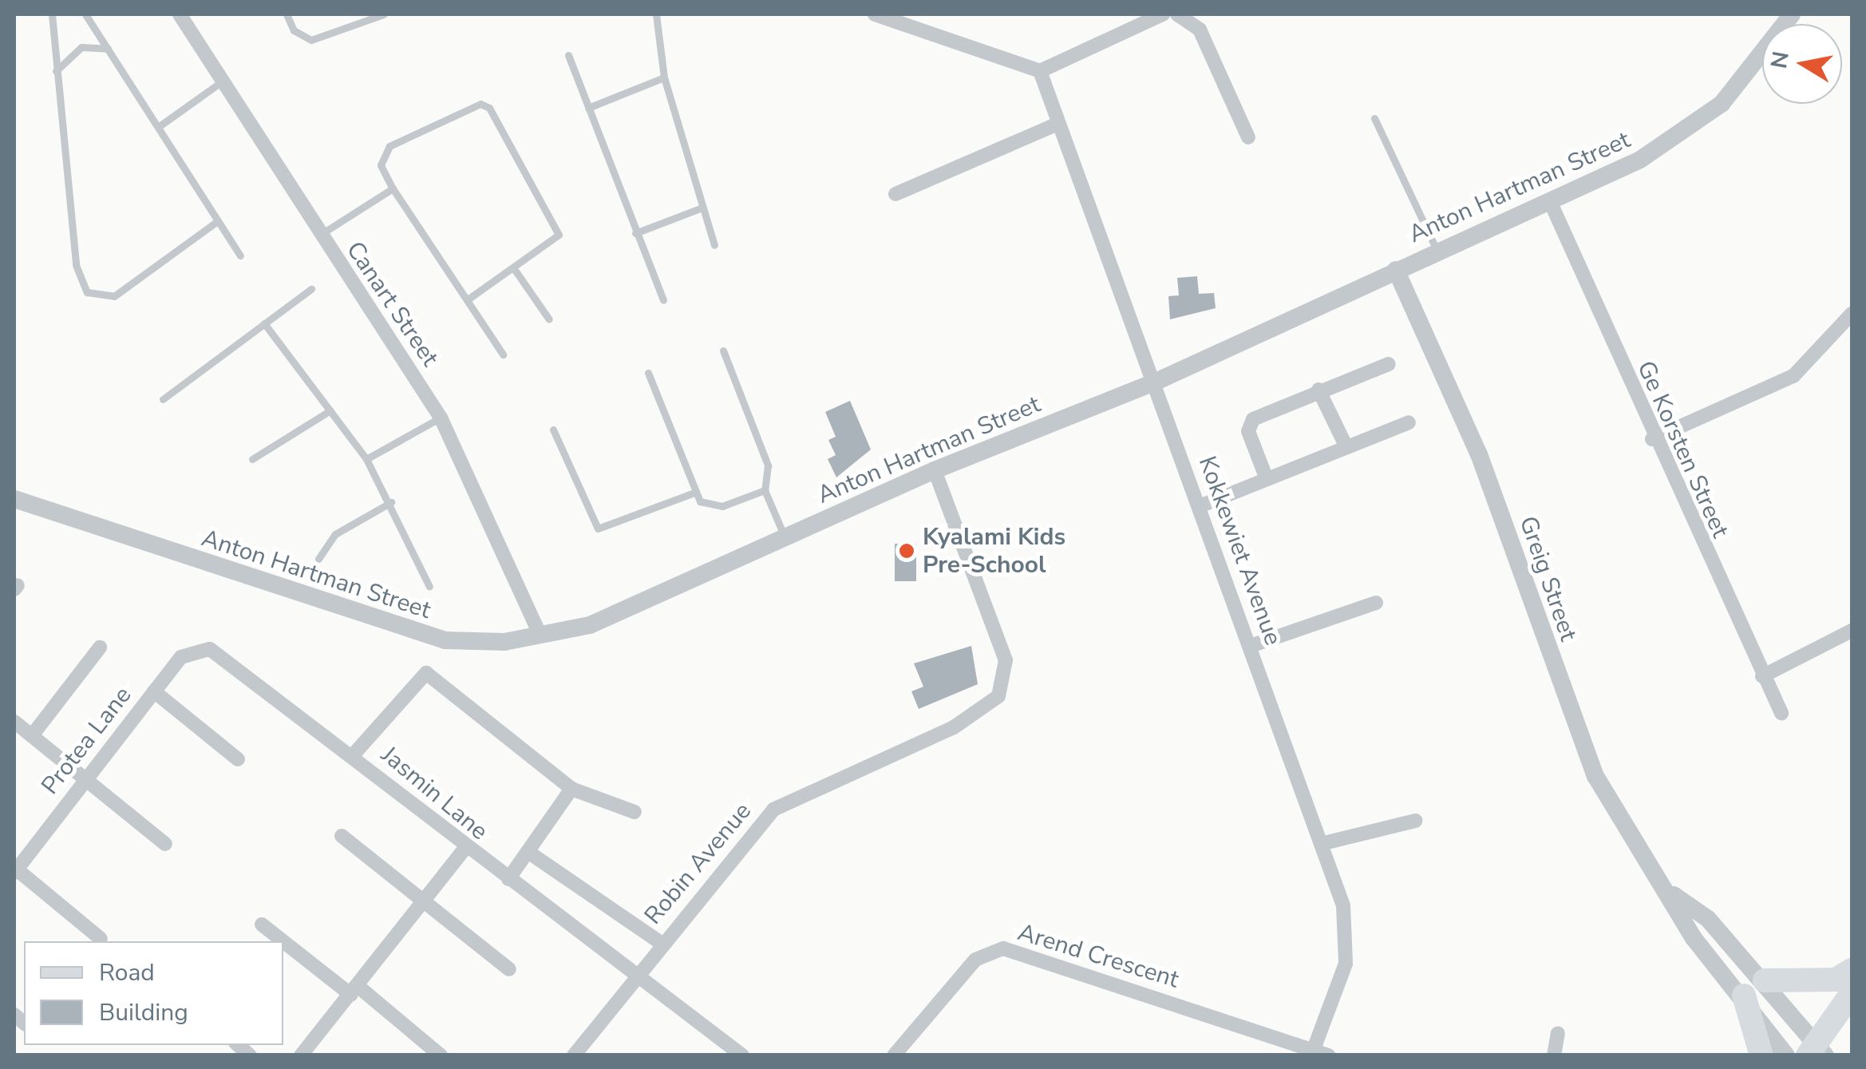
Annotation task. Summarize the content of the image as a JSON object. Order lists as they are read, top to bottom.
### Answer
{
  "streets": {
    "street": [
      "Anton Hartman Street",
      "Canart Street",
      "Ge Korsten Street",
      "Kokkewiet Avenue",
      "Greig Street",
      "Protea Lane",
      "Jasmin Lane",
      "Robin Avenue",
      "Arend Crescent"
    ]
  },
  "crossings": [
    ["Anton Hartman Street", "Canart Street"],
    ["Anton Hartman Street", "Ge Korsten Street"],
    ["Anton Hartman Street", "Kokkewiet Avenue"],
    ["Anton Hartman Street", "Greig Street"],
    ["Anton Hartman Street", "Robin Avenue"],
    ["Kokkewiet Avenue", "Arend Crescent"],
    ["Protea Lane", "Jasmin Lane"],
    ["Jasmin Lane", "Robin Avenue"]
  ],
  "places": ["Kyalami Kids Pre-School"],
  "legend": ["Road", "Building"],
  "north": "left"
}
